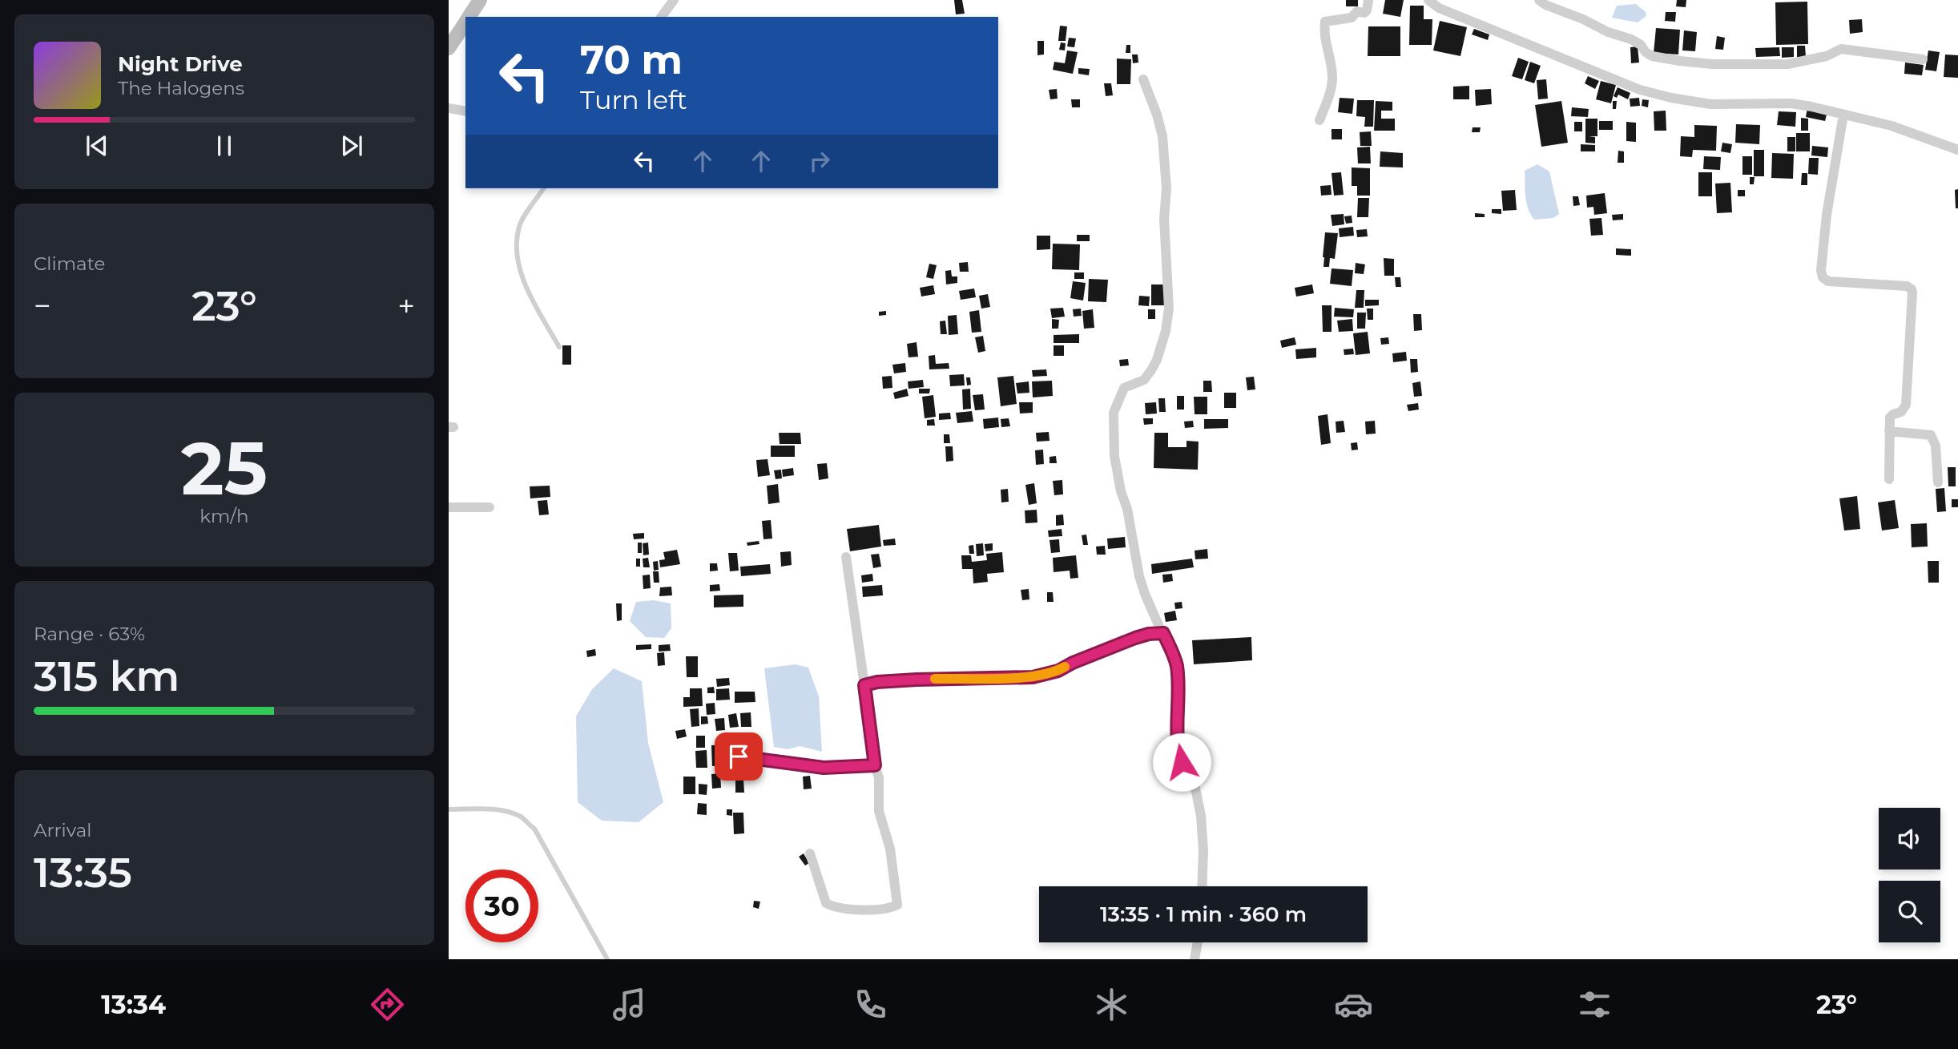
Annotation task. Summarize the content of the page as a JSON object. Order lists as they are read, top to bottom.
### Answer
{
  "page": {
    "turn": ["70 m", "Turn left"],
    "song": ["Night Drive", "The Halogens"],
    "tile": [
      "Climate",
      ["25", "km/h"],
      ["Range · 63%", "315 km"],
      ["Arrival", "13:35"]
    ],
    "heat": ["−", "23°", "+"],
    "limit": "30",
    "trip": "13:35 · 1 min · 360 m",
    "tabs": ["13:34", "23°"]
  }
}
